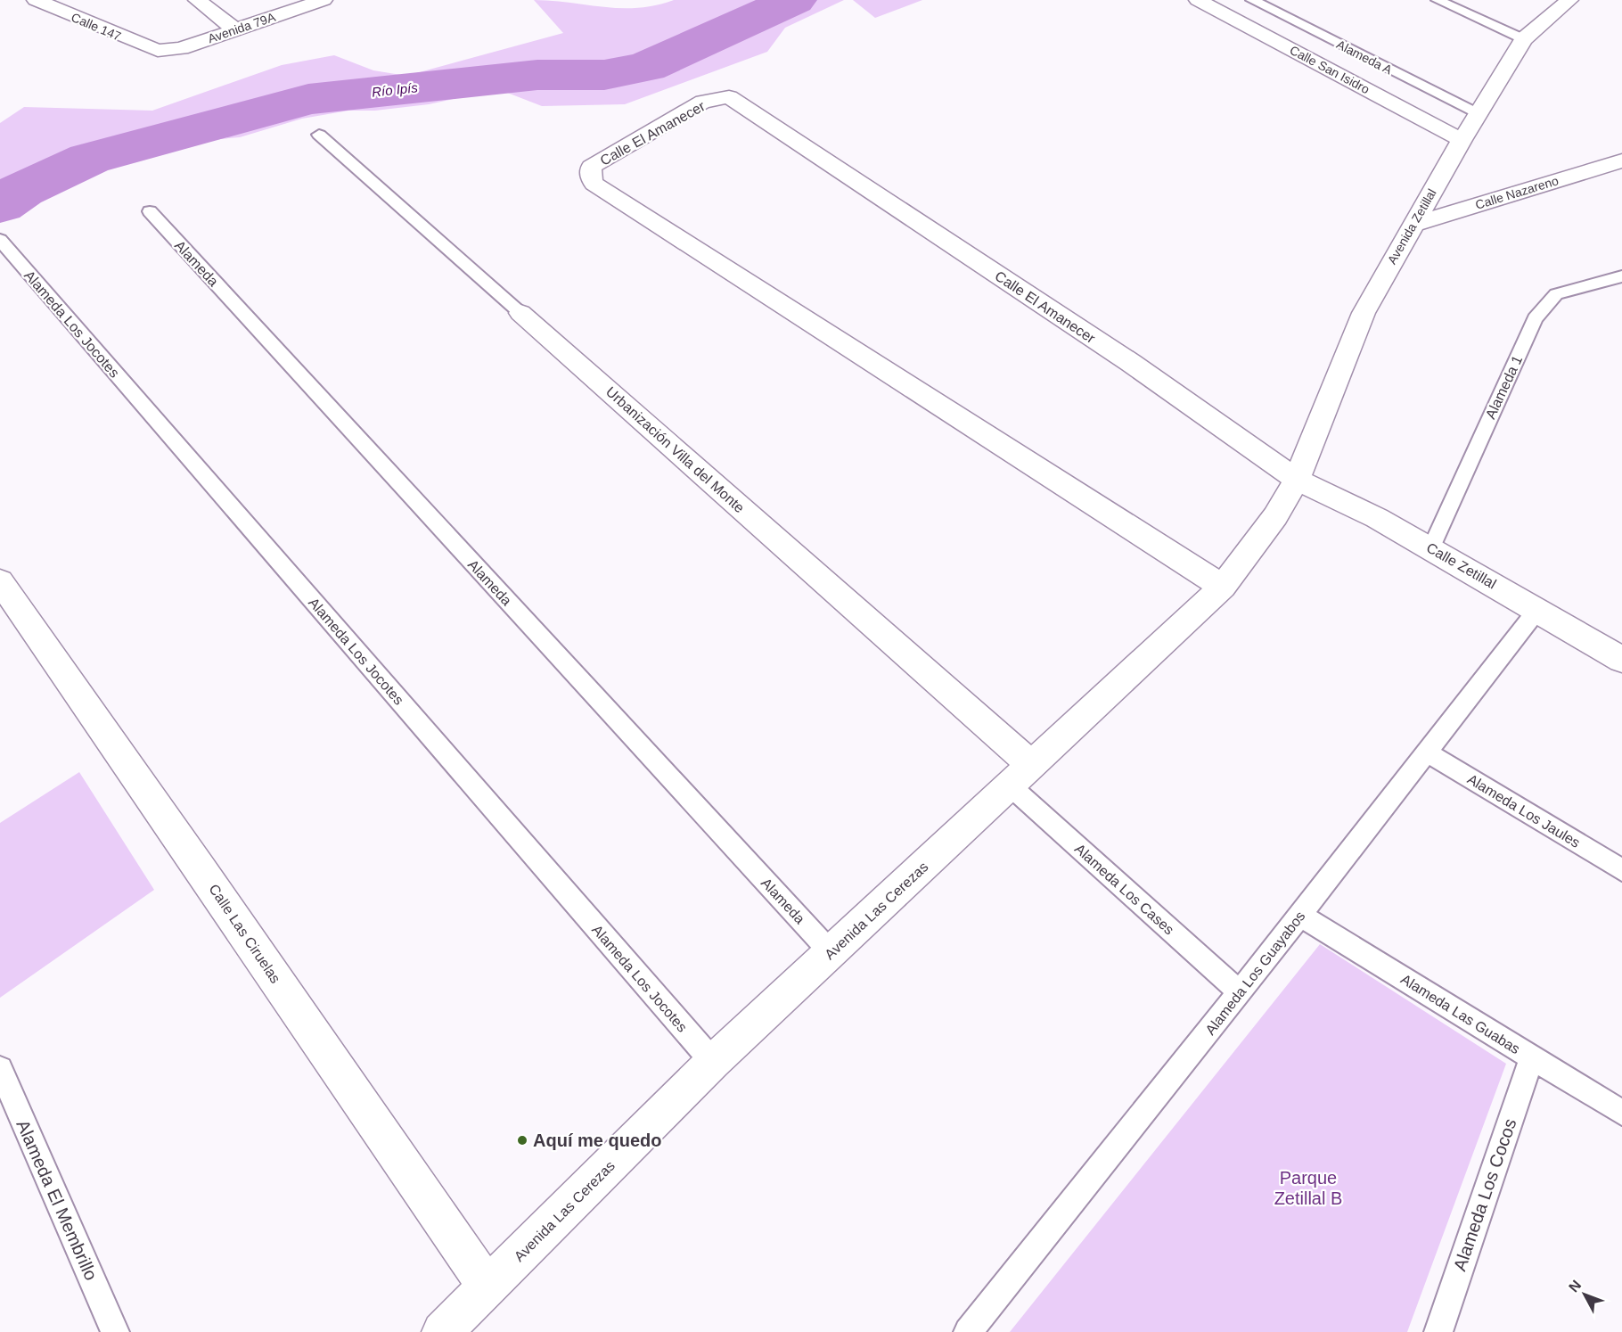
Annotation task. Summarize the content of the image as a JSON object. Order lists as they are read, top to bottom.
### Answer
{
  "streets": {
    "street": [
      "Calle 147",
      "Avenida 79A",
      "Calle San Isidro",
      "Calle El Amanecer",
      "Calle Nazareno",
      "Avenida Zetillal",
      "Urbanización Villa del Monte",
      "Calle Zetillal",
      "Avenida Las Cerezas",
      "Calle Las Ciruelas"
    ],
    "lane": [
      "Alameda A",
      "Alameda",
      "Alameda Los Jocotes",
      "Alameda 1",
      "Alameda Los Jaules",
      "Alameda Los Cases",
      "Alameda Los Guayabos",
      "Alameda Las Guabas",
      "Alameda Los Cocos",
      "Alameda El Membrillo"
    ]
  },
  "crossings": [
    ["Calle 147", "Avenida 79A"],
    ["Alameda A", "Avenida Zetillal"],
    ["Calle San Isidro", "Avenida Zetillal"],
    ["Calle El Amanecer", "Avenida Zetillal"],
    ["Calle El Amanecer", "Calle Zetillal"],
    ["Calle El Amanecer", "Avenida Las Cerezas"],
    ["Calle Nazareno", "Avenida Zetillal"],
    ["Avenida Zetillal", "Calle Zetillal"],
    ["Avenida Zetillal", "Avenida Las Cerezas"],
    ["Alameda", "Avenida Las Cerezas"],
    ["Alameda Los Jocotes", "Avenida Las Cerezas"],
    ["Alameda 1", "Calle Zetillal"],
    ["Urbanización Villa del Monte", "Alameda Los Cases"],
    ["Urbanización Villa del Monte", "Avenida Las Cerezas"],
    ["Calle Zetillal", "Avenida Las Cerezas"],
    ["Calle Zetillal", "Alameda Los Guayabos"],
    ["Alameda Los Jaules", "Alameda Los Guayabos"],
    ["Alameda Los Cases", "Avenida Las Cerezas"],
    ["Alameda Los Cases", "Alameda Los Guayabos"],
    ["Avenida Las Cerezas", "Calle Las Ciruelas"],
    ["Alameda Los Guayabos", "Alameda Las Guabas"],
    ["Alameda Las Guabas", "Alameda Los Cocos"]
  ],
  "water": ["Río Ipís"],
  "parks": ["Parque Zetillal B"],
  "places": ["Aquí me quedo"],
  "north": "top left"
}
